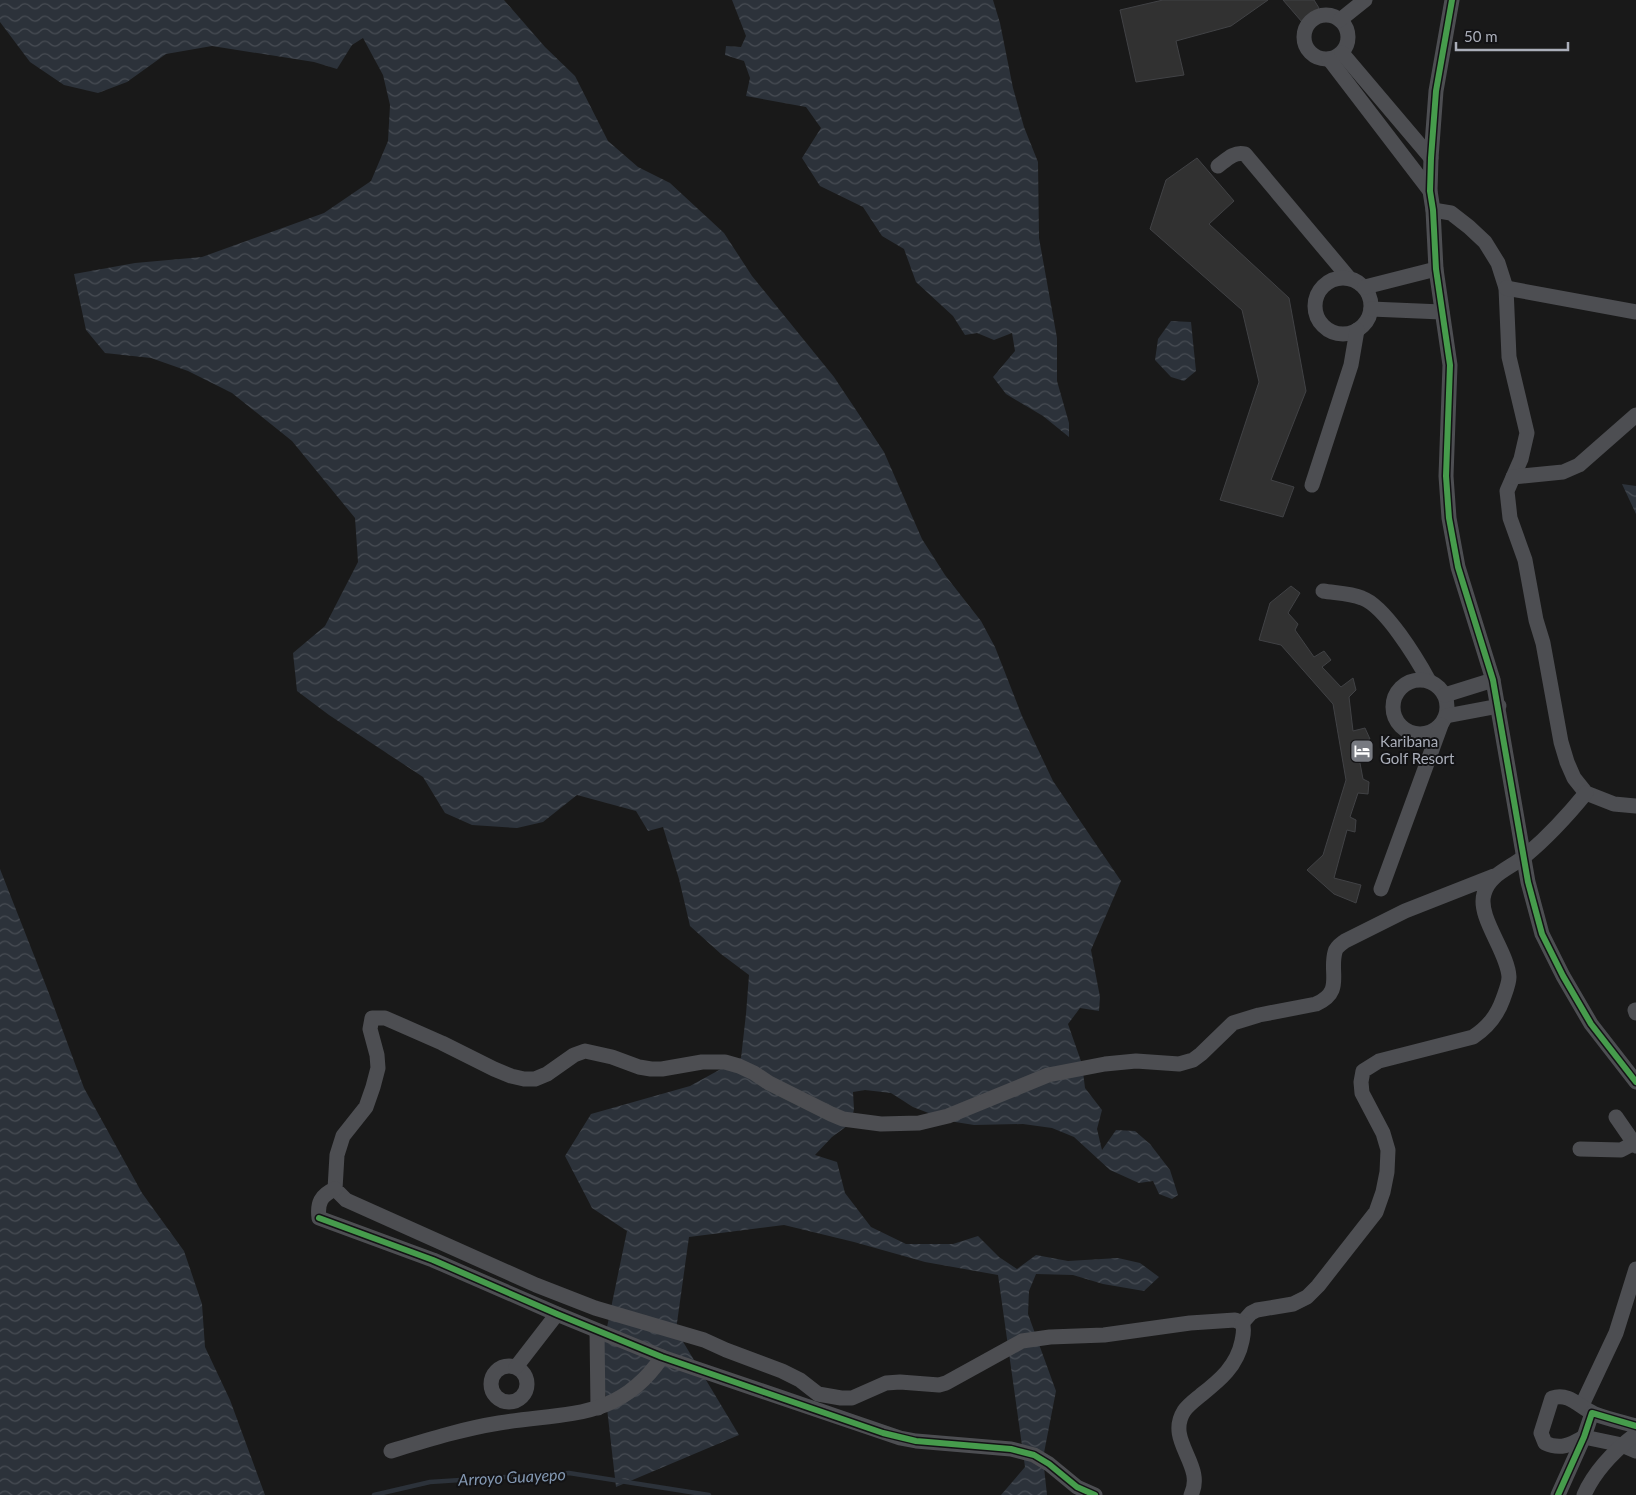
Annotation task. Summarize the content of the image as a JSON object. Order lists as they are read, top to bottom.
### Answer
{
  "water": ["Arroyo Guayepo"],
  "places": {
    "hotel": ["Karibana Golf Resort"]
  },
  "scale_bar": "50 m"
}
